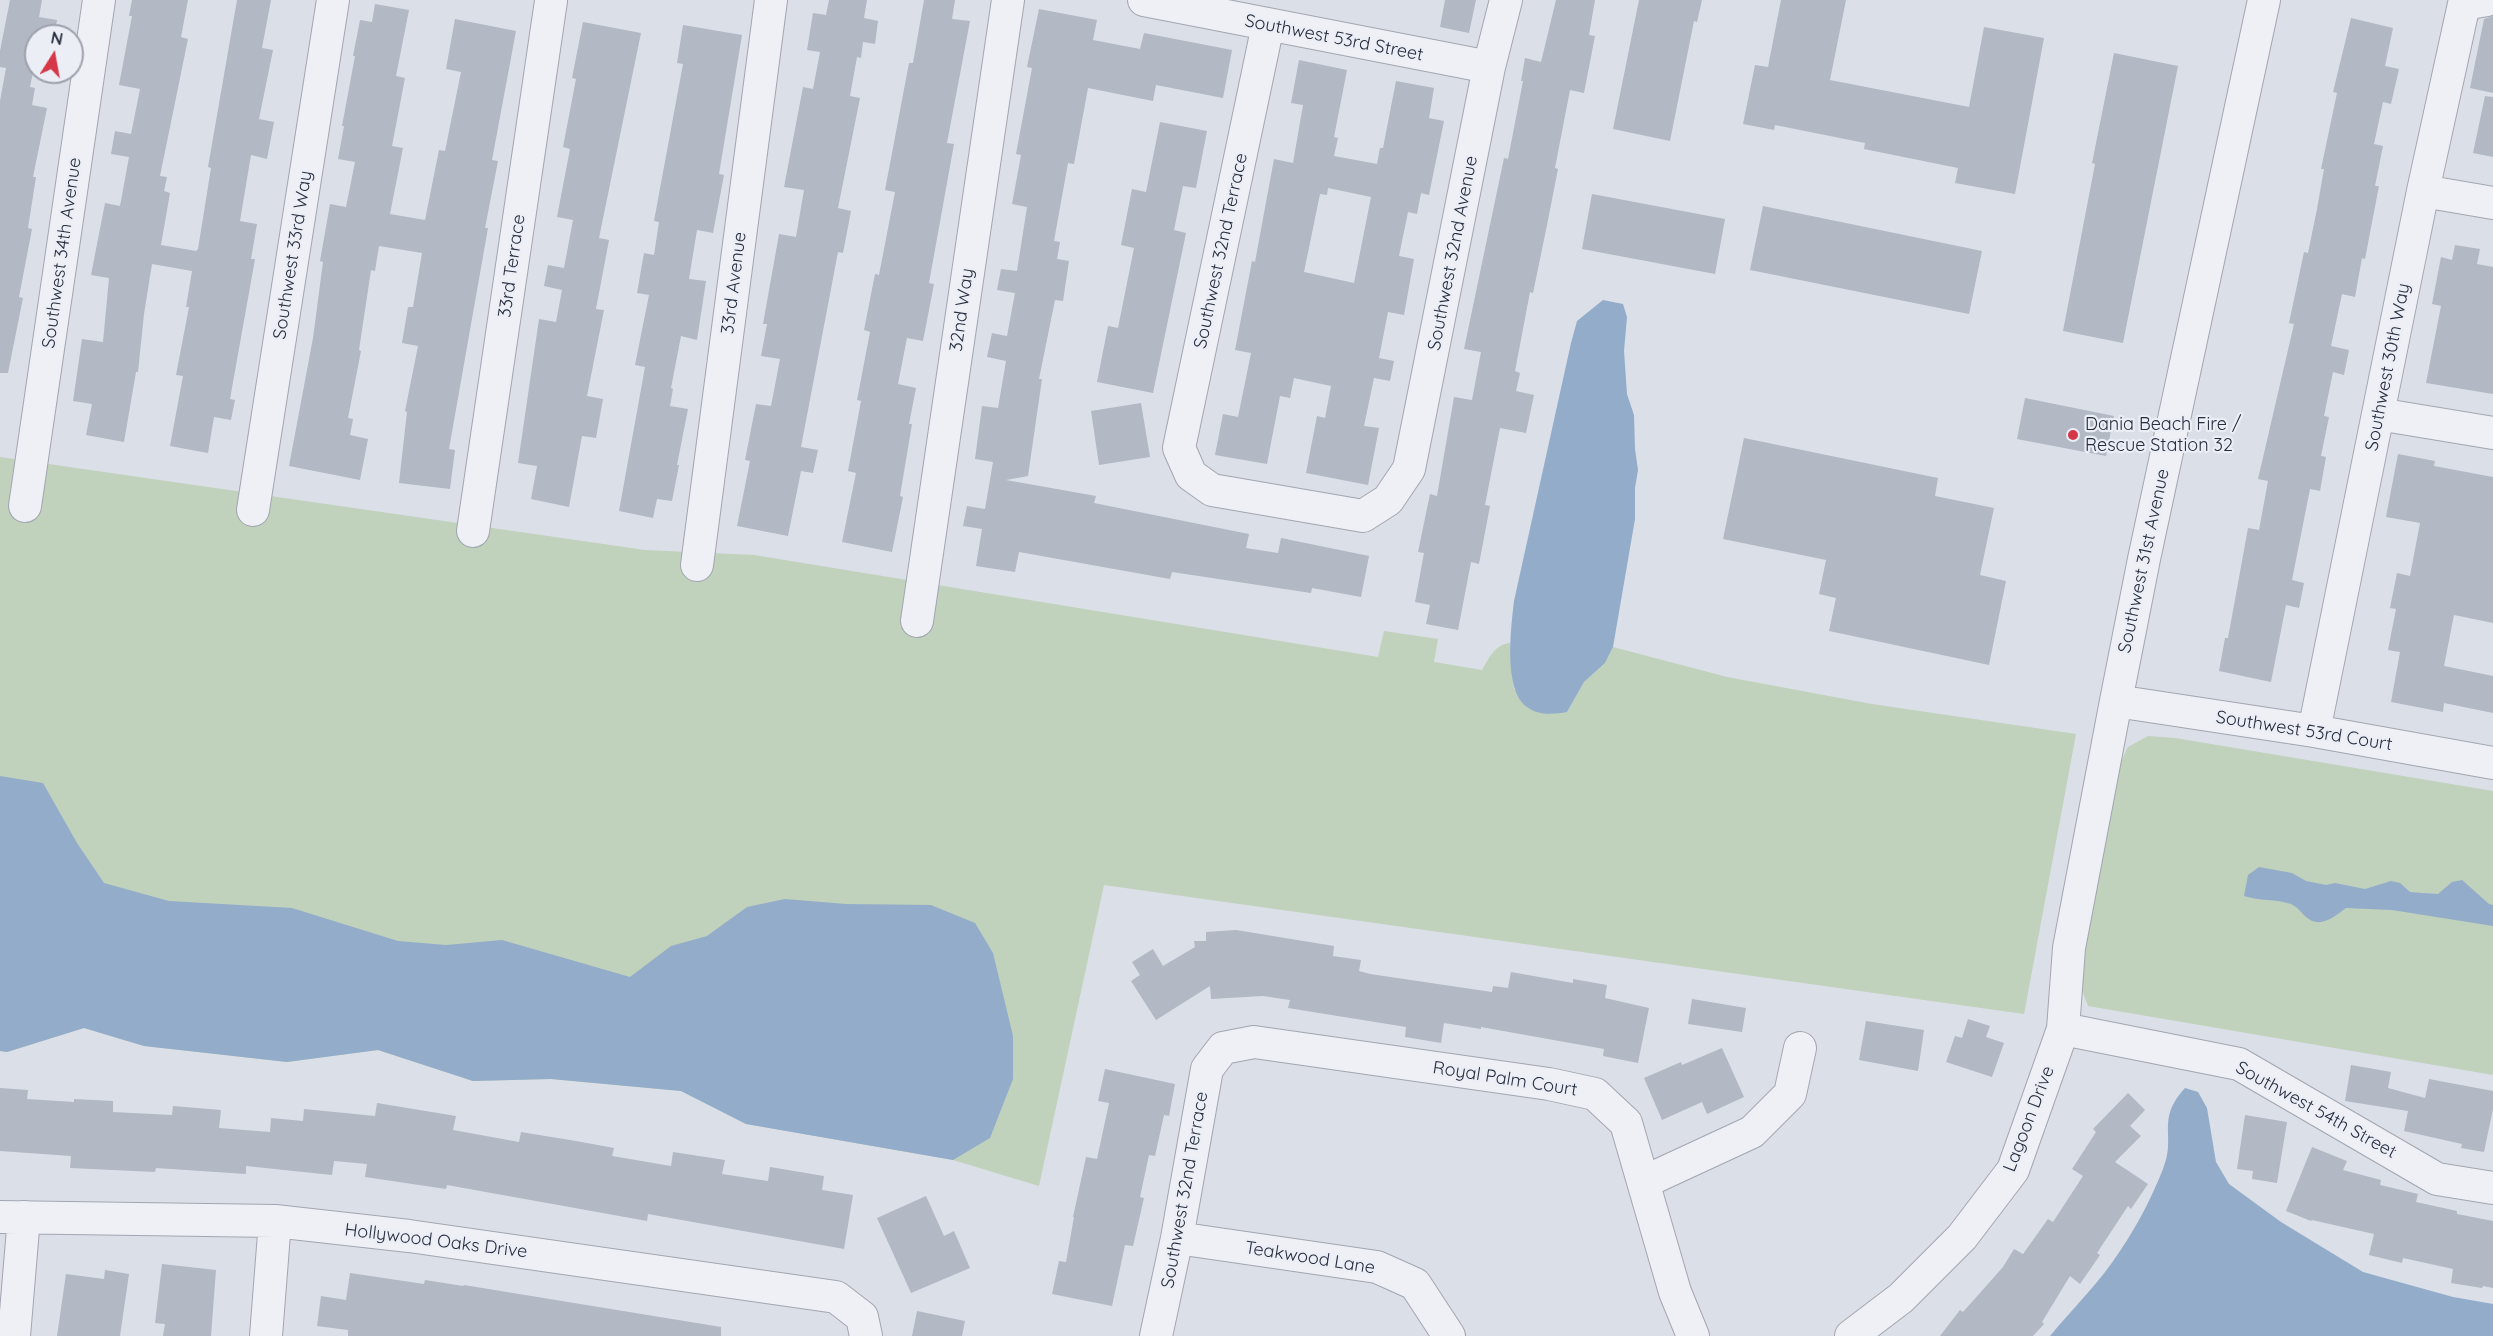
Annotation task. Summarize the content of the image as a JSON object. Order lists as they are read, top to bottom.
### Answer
{
  "streets": {
    "street": [
      "Southwest 53rd Street",
      "Southwest 32nd Terrace",
      "Southwest 34th Avenue",
      "Southwest 32nd Avenue",
      "Southwest 33rd Way",
      "33rd Terrace",
      "33rd Avenue",
      "32nd Way",
      "Southwest 30th Way",
      "Southwest 31st Avenue",
      "Southwest 53rd Court",
      "Royal Palm Court",
      "Southwest 54th Street",
      "Lagoon Drive",
      "Hollywood Oaks Drive",
      "Teakwood Lane"
    ]
  },
  "crossings": [
    ["Southwest 53rd Street", "Southwest 32nd Terrace"],
    ["Southwest 53rd Street", "Southwest 32nd Avenue"],
    ["Southwest 32nd Terrace", "Southwest 32nd Avenue"],
    ["Southwest 32nd Terrace", "Royal Palm Court"],
    ["Southwest 32nd Terrace", "Teakwood Lane"],
    ["Southwest 30th Way", "Southwest 53rd Court"],
    ["Southwest 31st Avenue", "Southwest 53rd Court"],
    ["Southwest 31st Avenue", "Lagoon Drive"],
    ["Southwest 54th Street", "Lagoon Drive"]
  ],
  "places": ["Dania Beach Fire / Rescue Station 32"],
  "north": "top"
}
